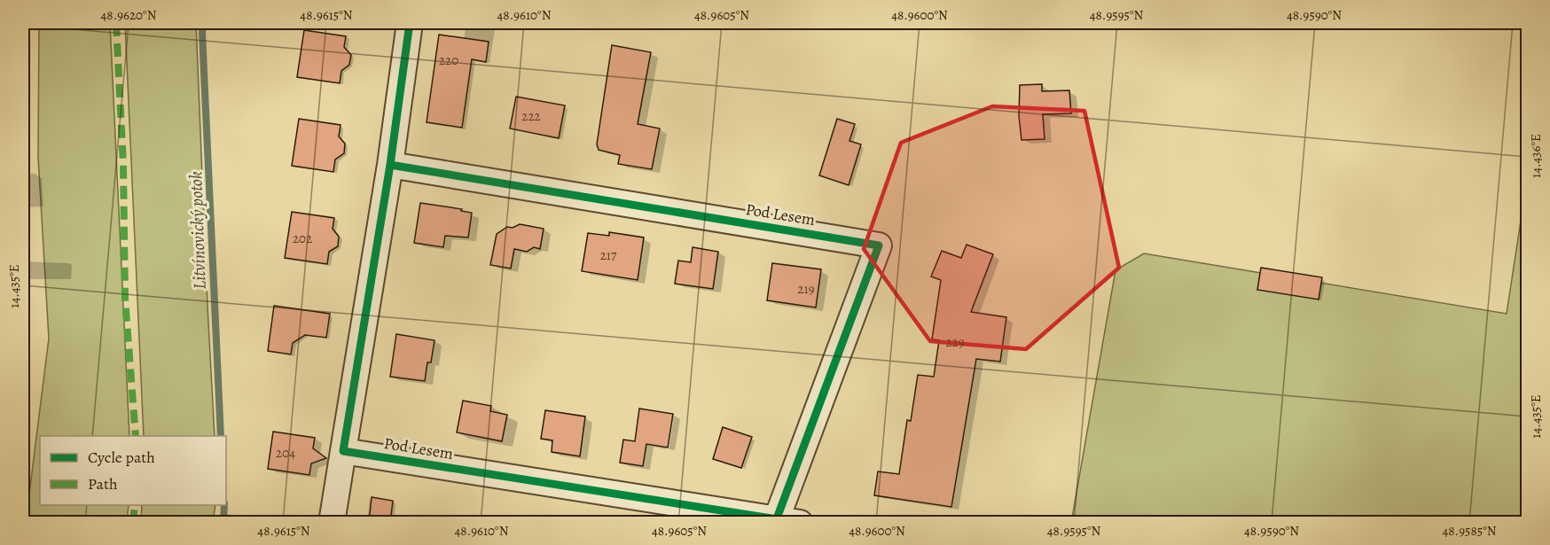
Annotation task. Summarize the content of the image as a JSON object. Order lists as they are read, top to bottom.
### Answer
{
  "streets": {
    "street": ["Pod Lesem"]
  },
  "water": ["Litvínovický potok"],
  "house_numbers": [
    "220",
    "222",
    "202",
    "217",
    "219",
    "229",
    "204"
  ],
  "legend": ["Cycle path", "Path"],
  "coordinates": [
    "48.9620°N",
    "48.9615°N",
    "48.9610°N",
    "48.9605°N",
    "48.9600°N",
    "48.9595°N",
    "48.9590°N",
    "14.436°E",
    "14.435°E",
    "48.9585°N"
  ]
}
